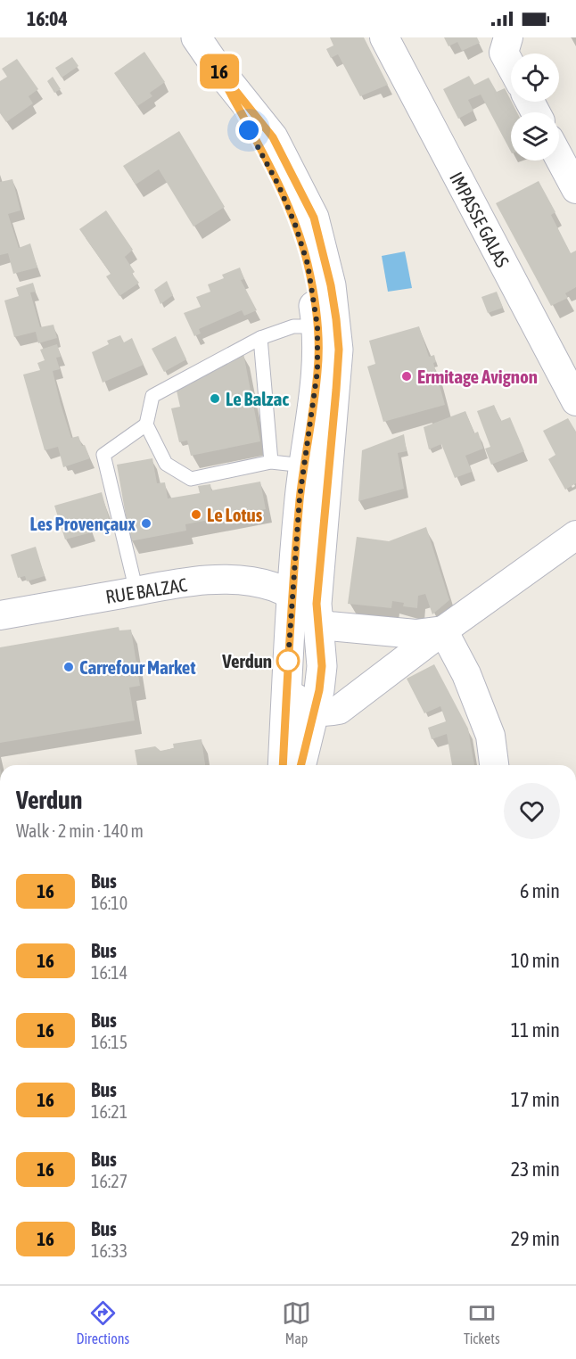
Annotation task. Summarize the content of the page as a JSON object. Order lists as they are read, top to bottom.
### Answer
{
  "streets": {
    "street": ["IMPASSE GALAS", "RUE BALZAC"]
  },
  "places": [
    "Ermitage Avignon",
    "Le Balzac",
    "Le Lotus",
    "Les Provençaux",
    "Verdun",
    "Carrefour Market"
  ],
  "lines": ["bus line 16"],
  "page": {
    "status": "16:04",
    "on_map": "16",
    "heading": ["Verdun", "Walk · 2 min · 140 m"],
    "list": [
      {
        "mark": "16",
        "name": "Bus",
        "note": "16:10",
        "value": "6 min"
      },
      {
        "mark": "16",
        "name": "Bus",
        "note": "16:14",
        "value": "10 min"
      },
      {
        "mark": "16",
        "name": "Bus",
        "note": "16:15",
        "value": "11 min"
      },
      {
        "mark": "16",
        "name": "Bus",
        "note": "16:21",
        "value": "17 min"
      },
      {
        "mark": "16",
        "name": "Bus",
        "note": "16:27",
        "value": "23 min"
      },
      {
        "mark": "16",
        "name": "Bus",
        "note": "16:33",
        "value": "29 min"
      }
    ],
    "tabs": ["Directions", "Map", "Tickets"]
  }
}
